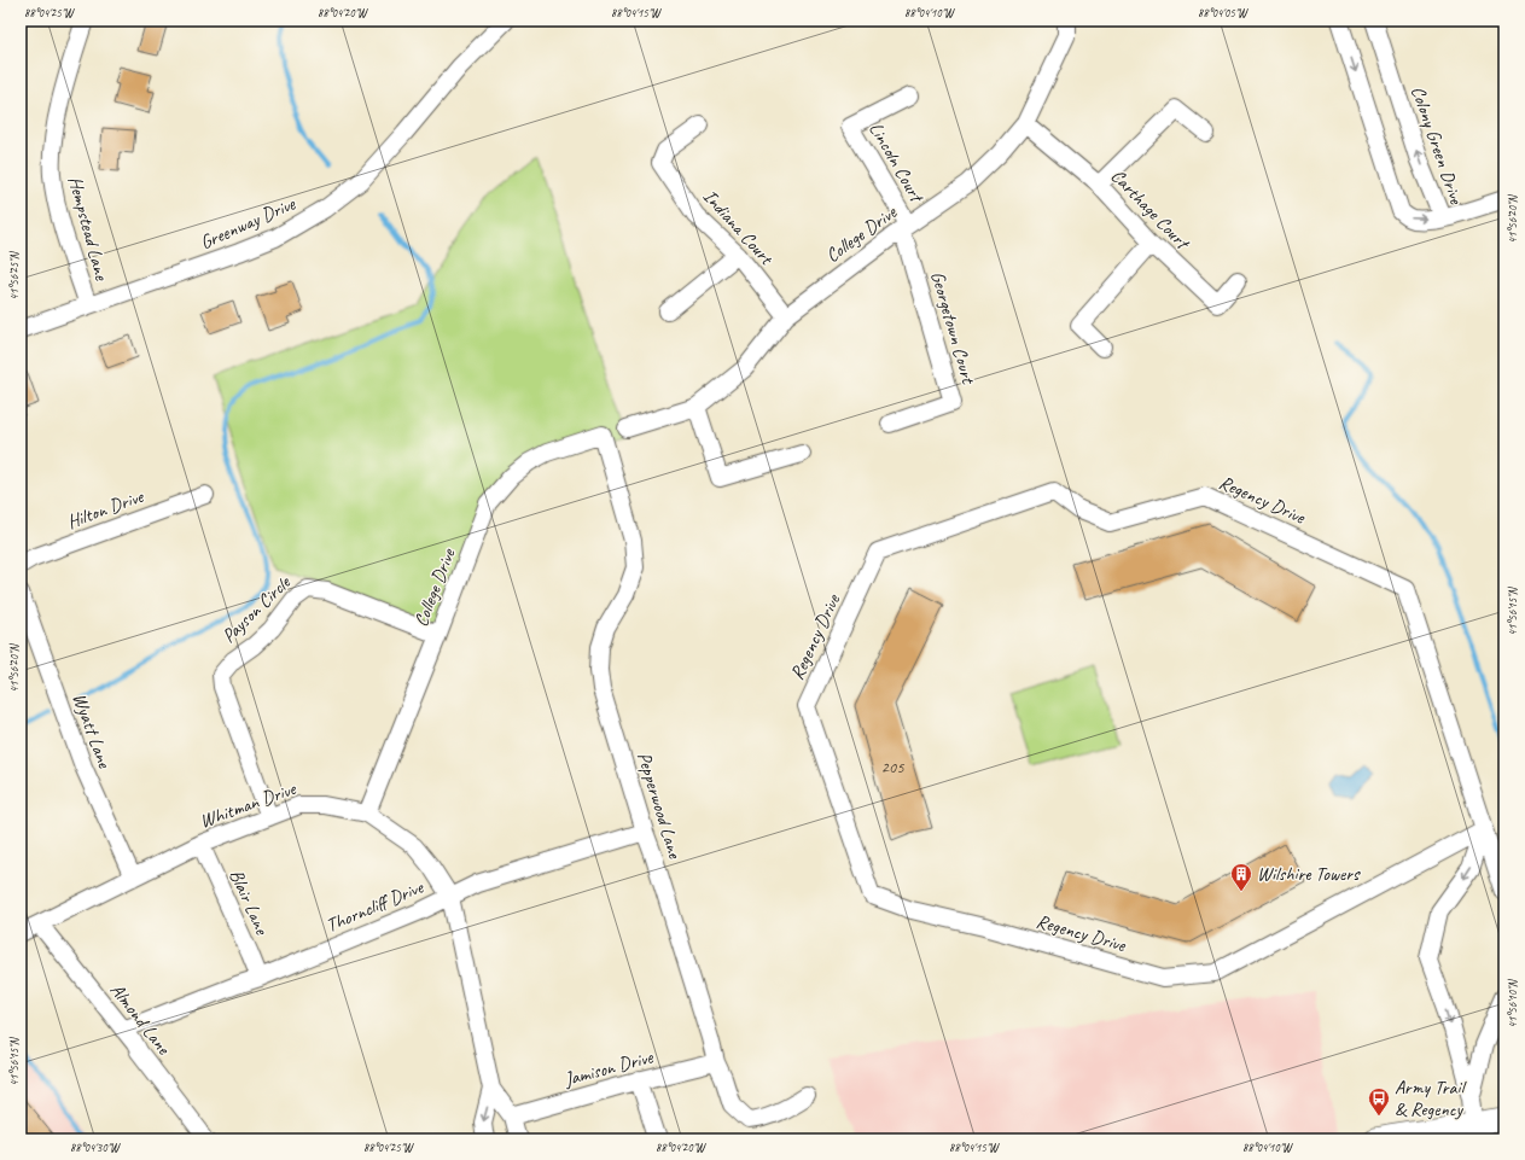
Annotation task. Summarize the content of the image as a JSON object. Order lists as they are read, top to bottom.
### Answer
{
  "streets": {
    "street": [
      "Colony Green Drive",
      "Lincoln Court",
      "Carthage Court",
      "Greenway Drive",
      "Indiana Court",
      "Hempstead Lane",
      "College Drive",
      "Georgetown Court",
      "Regency Drive",
      "Hilton Drive",
      "Payson Circle",
      "Wyatt Lane",
      "Whitman Drive",
      "Pepperwood Lane",
      "Blair Lane",
      "Thorncliff Drive",
      "Almond Lane",
      "Jamison Drive"
    ]
  },
  "crossings": [
    ["Lincoln Court", "College Drive"],
    ["Lincoln Court", "Georgetown Court"],
    ["Carthage Court", "College Drive"],
    ["Greenway Drive", "Hempstead Lane"],
    ["Indiana Court", "College Drive"],
    ["College Drive", "Georgetown Court"],
    ["College Drive", "Payson Circle"],
    ["College Drive", "Whitman Drive"],
    ["College Drive", "Pepperwood Lane"],
    ["Payson Circle", "Whitman Drive"],
    ["Wyatt Lane", "Whitman Drive"],
    ["Whitman Drive", "Blair Lane"],
    ["Whitman Drive", "Thorncliff Drive"],
    ["Whitman Drive", "Almond Lane"],
    ["Whitman Drive", "Jamison Drive"],
    ["Pepperwood Lane", "Thorncliff Drive"],
    ["Pepperwood Lane", "Jamison Drive"],
    ["Blair Lane", "Thorncliff Drive"],
    ["Thorncliff Drive", "Almond Lane"]
  ],
  "places": {
    "building": ["Wilshire Towers"],
    "bus stop": ["Army Trail & Regency"]
  },
  "house_numbers": ["205"],
  "coordinates": [
    "88°04'25\"W",
    "88°04'20\"W",
    "88°04'15\"W",
    "88°04'10\"W",
    "88°04'05\"W",
    "41°56'20\"N",
    "41°56'25\"N",
    "41°56'15\"N",
    "41°56'10\"N",
    "88°04'30\"W"
  ]
}
